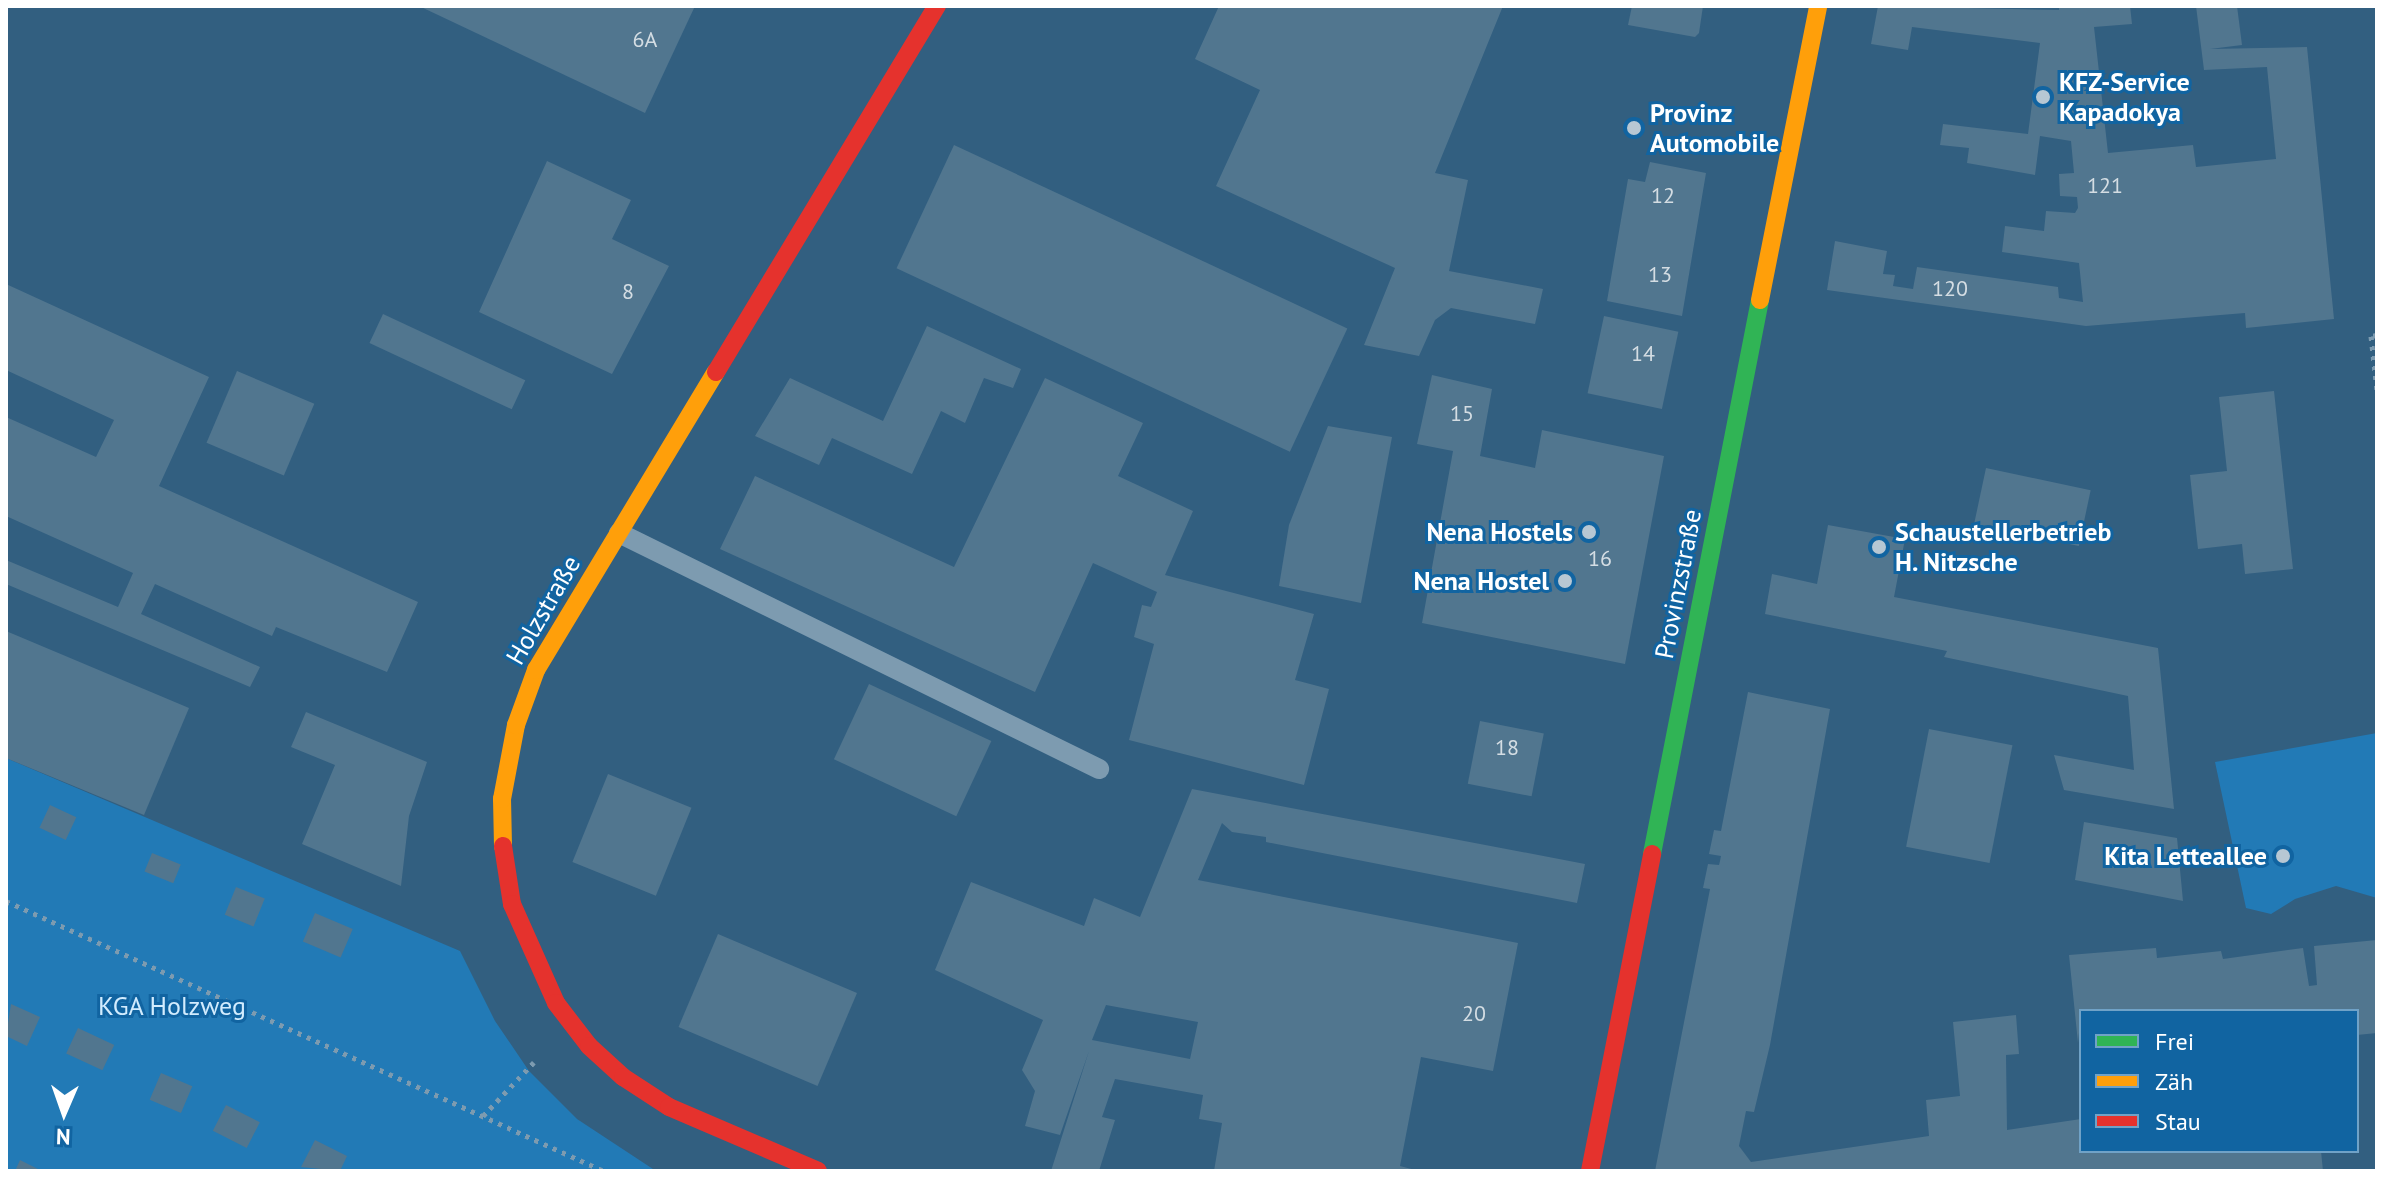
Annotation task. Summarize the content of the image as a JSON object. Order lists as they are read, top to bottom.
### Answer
{
  "streets": {
    "street": ["Provinzstraße", "Holzstraße"]
  },
  "parks": ["KGA Holzweg"],
  "places": [
    "KFZ-Service Kapadokya",
    "Provinz Automobile",
    "Nena Hostels",
    "Schaustellerbetrieb H. Nitzsche",
    "Nena Hostel",
    "Kita Letteallee"
  ],
  "house_numbers": [
    "6A",
    "121",
    "12",
    "13",
    "120",
    "8",
    "14",
    "15",
    "16",
    "18",
    "20"
  ],
  "legend": ["Frei", "Zäh", "Stau"],
  "north": "bottom"
}
